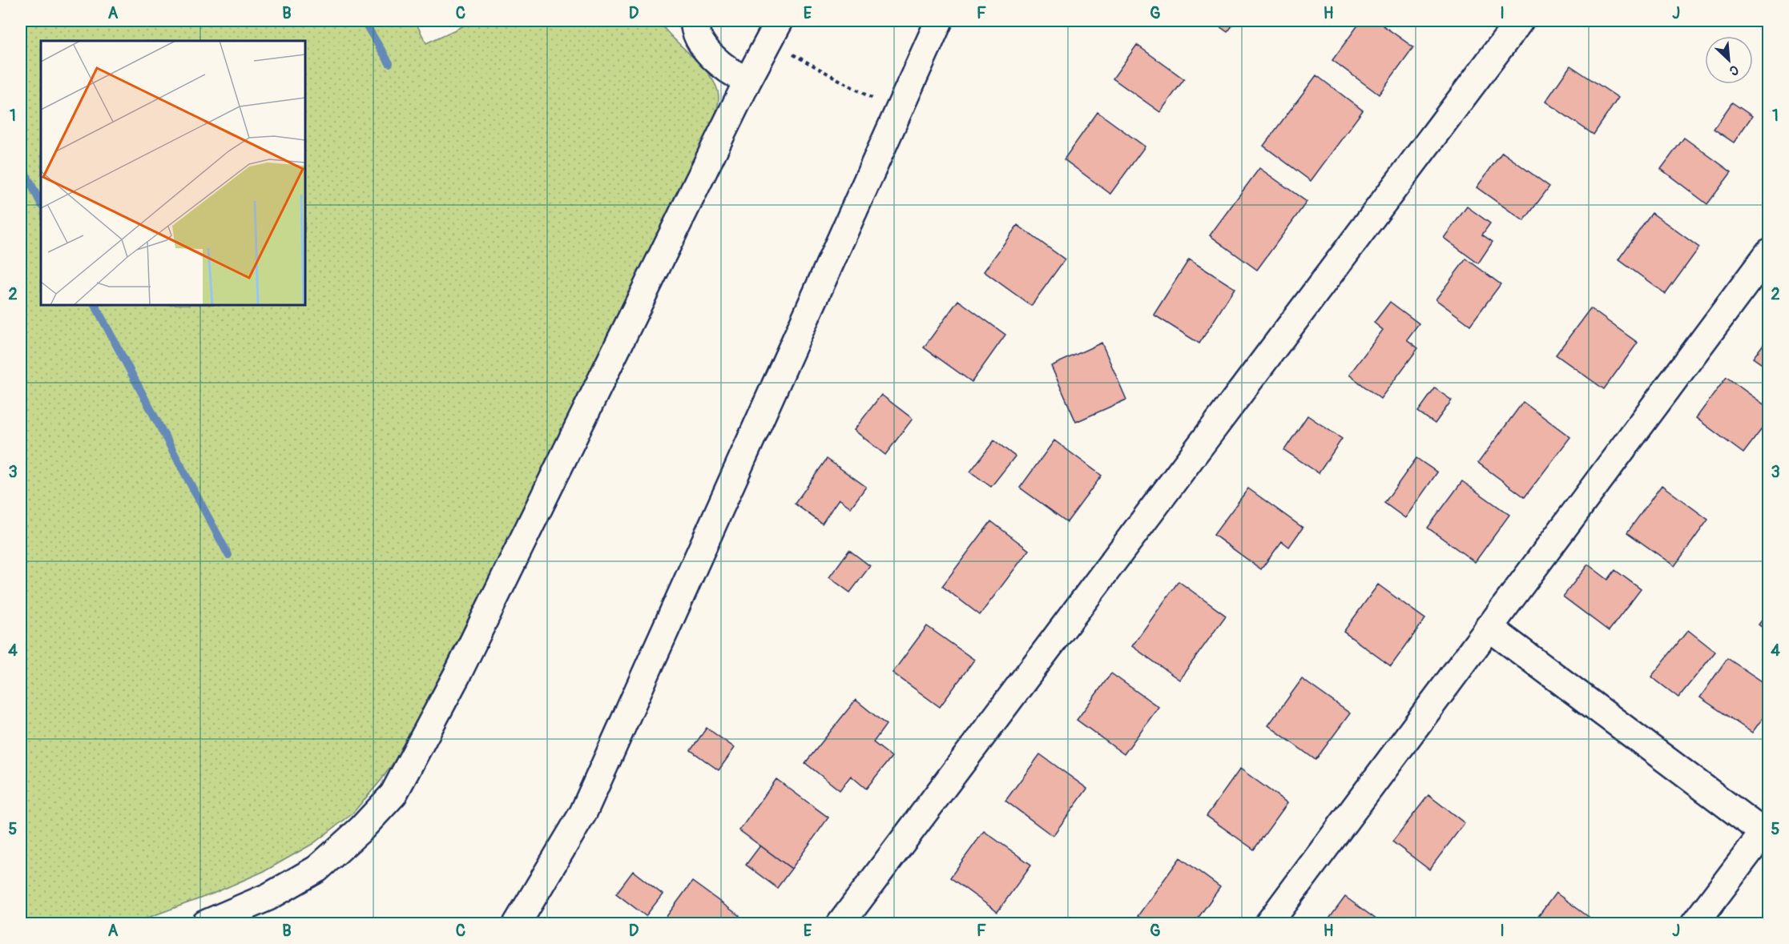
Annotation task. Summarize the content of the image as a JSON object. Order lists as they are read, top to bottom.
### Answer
{
  "north": "bottom right",
  "grid": {
    "columns": [
      "A",
      "B",
      "C",
      "D",
      "E",
      "F",
      "G",
      "H",
      "I",
      "J"
    ],
    "rows": [
      "1",
      "2",
      "3",
      "4",
      "5"
    ]
  }
}
